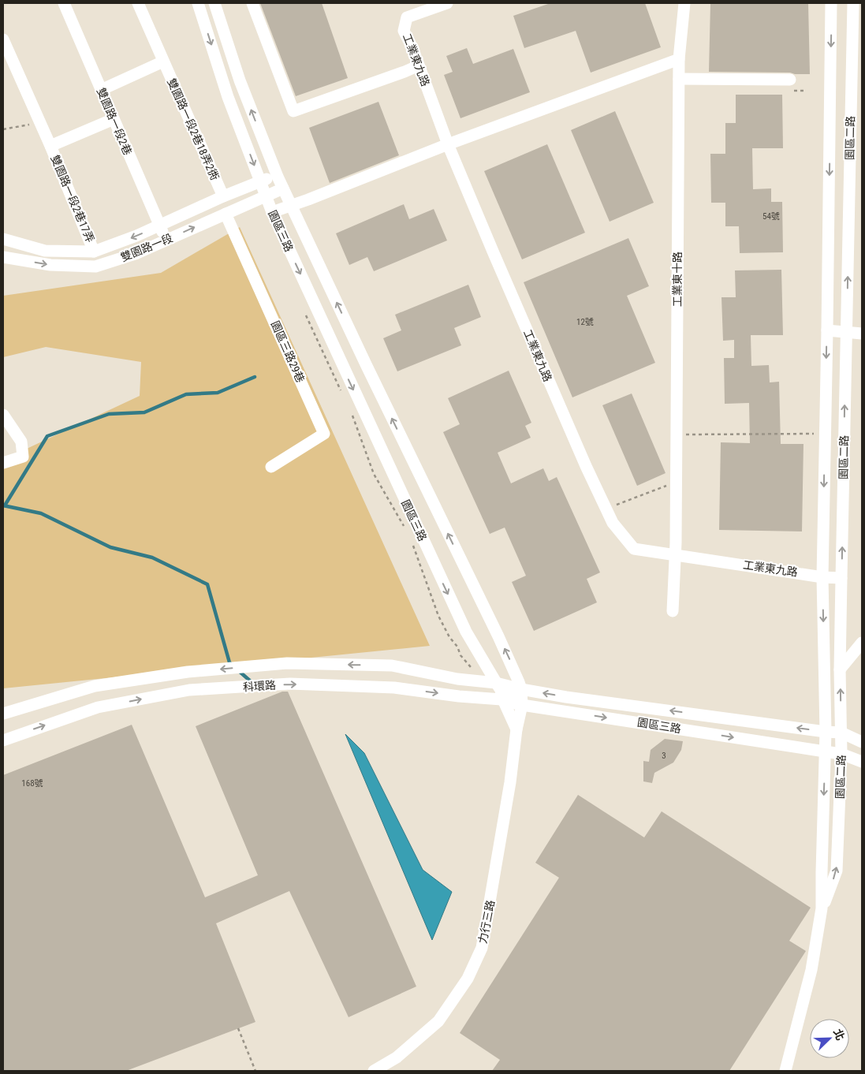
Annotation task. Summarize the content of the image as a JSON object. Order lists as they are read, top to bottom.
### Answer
{
  "streets": {
    "street": [
      "工業東九路",
      "雙園路一段2巷",
      "雙園路一段2巷18弄2衖",
      "園區二路",
      "雙園路一段2巷17弄",
      "園區三路",
      "雙園路一段",
      "工業東十路",
      "園區三路29巷",
      "科環路",
      "力行三路"
    ]
  },
  "crossings": [
    ["工業東九路", "園區二路"],
    ["工業東九路", "工業東十路"],
    ["雙園路一段2巷", "雙園路一段2巷17弄"],
    ["雙園路一段2巷", "雙園路一段"],
    ["雙園路一段2巷18弄2衖", "雙園路一段"],
    ["園區二路", "園區三路"],
    ["雙園路一段2巷17弄", "雙園路一段"],
    ["園區三路", "雙園路一段"],
    ["園區三路", "科環路"],
    ["園區三路", "力行三路"],
    ["雙園路一段", "園區三路29巷"],
    ["科環路", "力行三路"]
  ],
  "house_numbers": [
    "54號",
    "12號",
    "3",
    "168號"
  ],
  "north": "top right"
}
